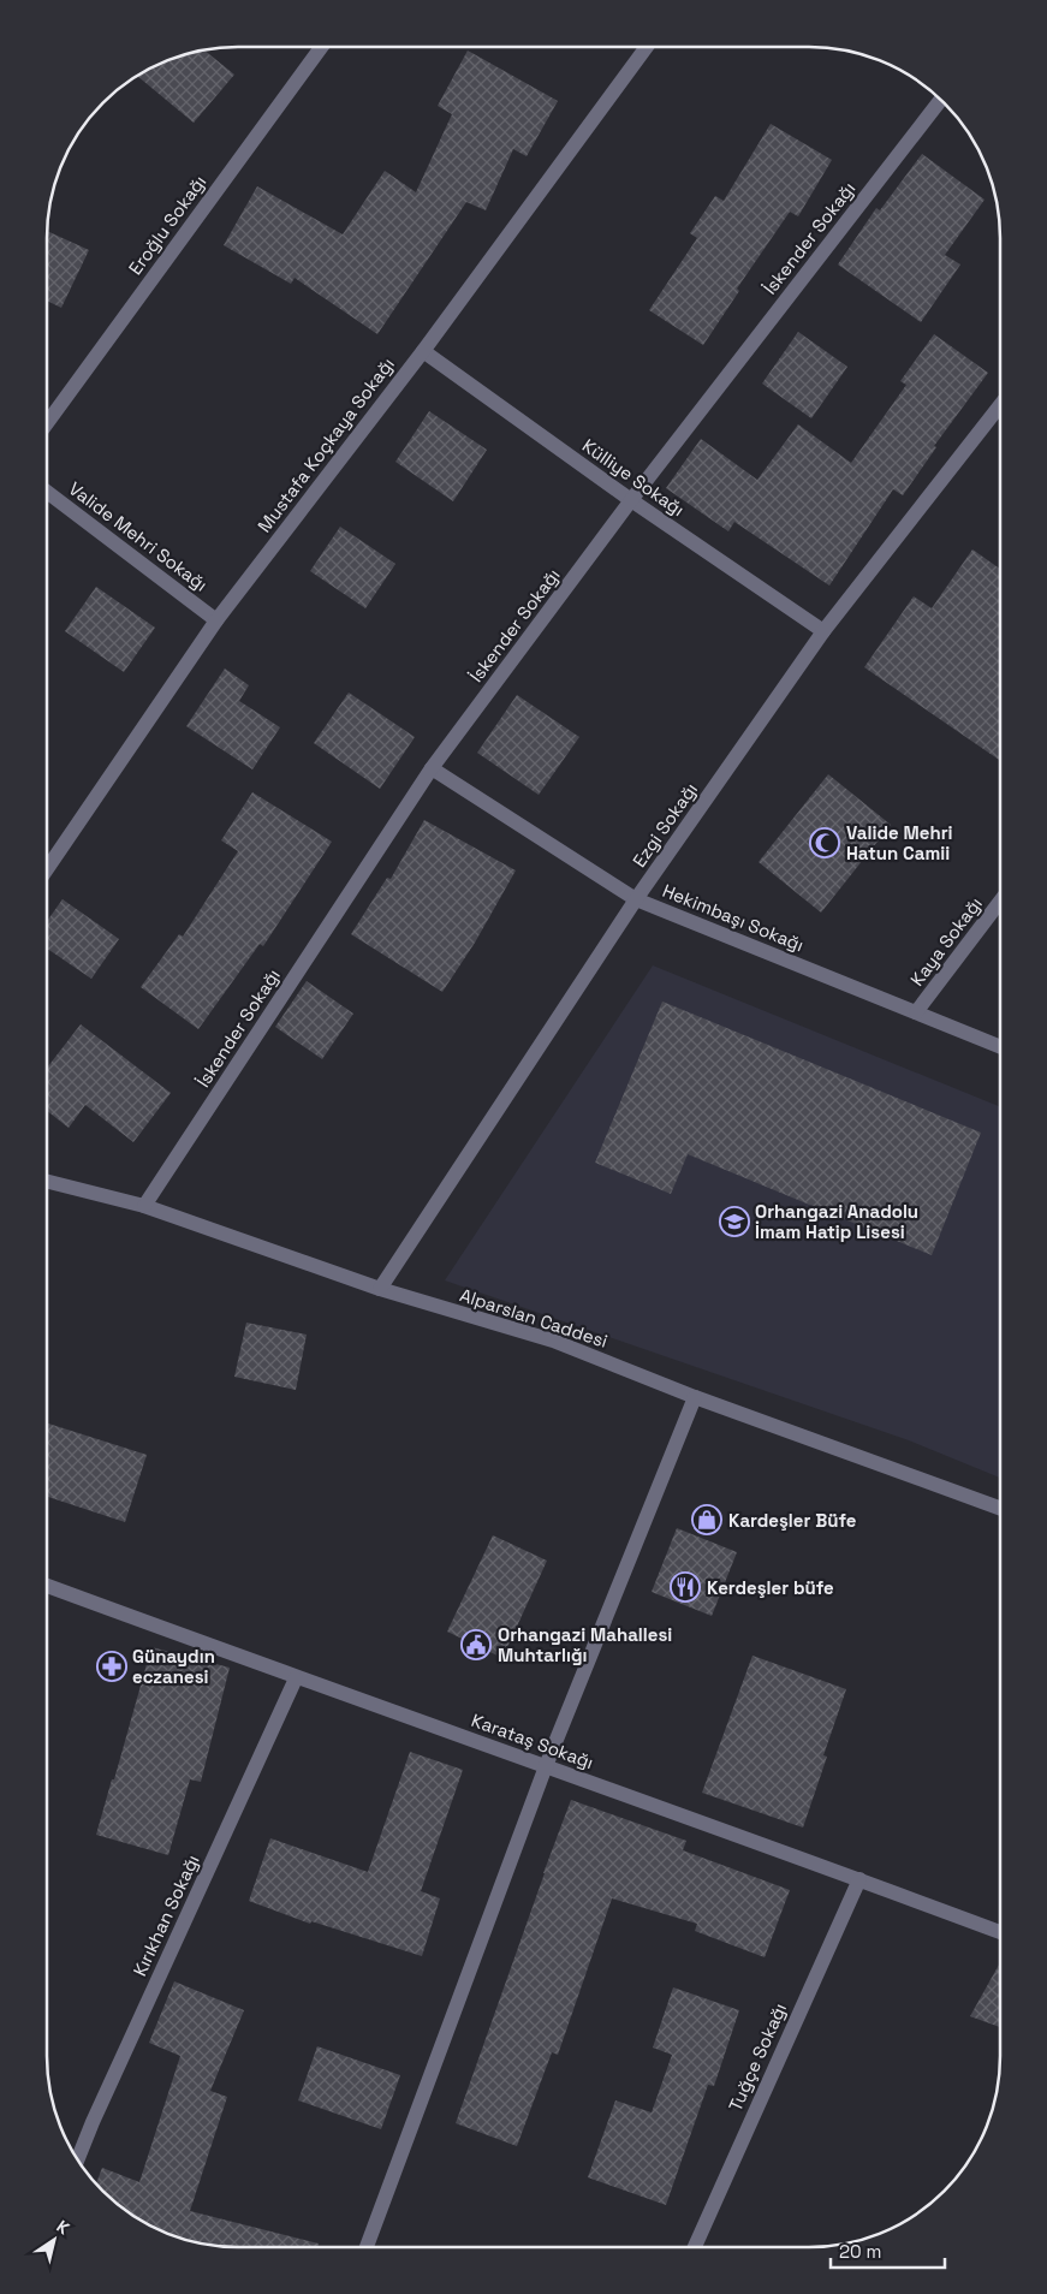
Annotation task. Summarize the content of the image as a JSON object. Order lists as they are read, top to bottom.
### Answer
{
  "streets": {
    "street": [
      "Eroğlu Sokağı",
      "İskender Sokağı",
      "Mustafa Koçkaya Sokağı",
      "Külliye Sokağı",
      "Valide Mehri Sokağı",
      "Ezgi Sokağı",
      "Hekimbaşı Sokağı",
      "Kaya Sokağı",
      "Alparslan Caddesi",
      "Karataş Sokağı",
      "Kırıkhan Sokağı",
      "Tuğçe Sokağı"
    ]
  },
  "crossings": [
    ["İskender Sokağı", "Külliye Sokağı"],
    ["İskender Sokağı", "Hekimbaşı Sokağı"],
    ["İskender Sokağı", "Alparslan Caddesi"],
    ["Mustafa Koçkaya Sokağı", "Külliye Sokağı"],
    ["Mustafa Koçkaya Sokağı", "Valide Mehri Sokağı"],
    ["Külliye Sokağı", "Ezgi Sokağı"],
    ["Ezgi Sokağı", "Hekimbaşı Sokağı"],
    ["Ezgi Sokağı", "Alparslan Caddesi"],
    ["Hekimbaşı Sokağı", "Kaya Sokağı"],
    ["Karataş Sokağı", "Kırıkhan Sokağı"],
    ["Karataş Sokağı", "Tuğçe Sokağı"]
  ],
  "places": {
    "mosque": ["Valide Mehri Hatun Camii"],
    "school or university": ["Orhangazi Anadolu İmam Hatip Lisesi"],
    "shop": ["Kardeşler Büfe"],
    "restaurant": ["Kerdeşler büfe"],
    "public building": ["Orhangazi Mahallesi Muhtarlığı"],
    "pharmacy": ["Günaydın eczanesi"]
  },
  "scale_bar": "20 m",
  "north": "top right"
}
